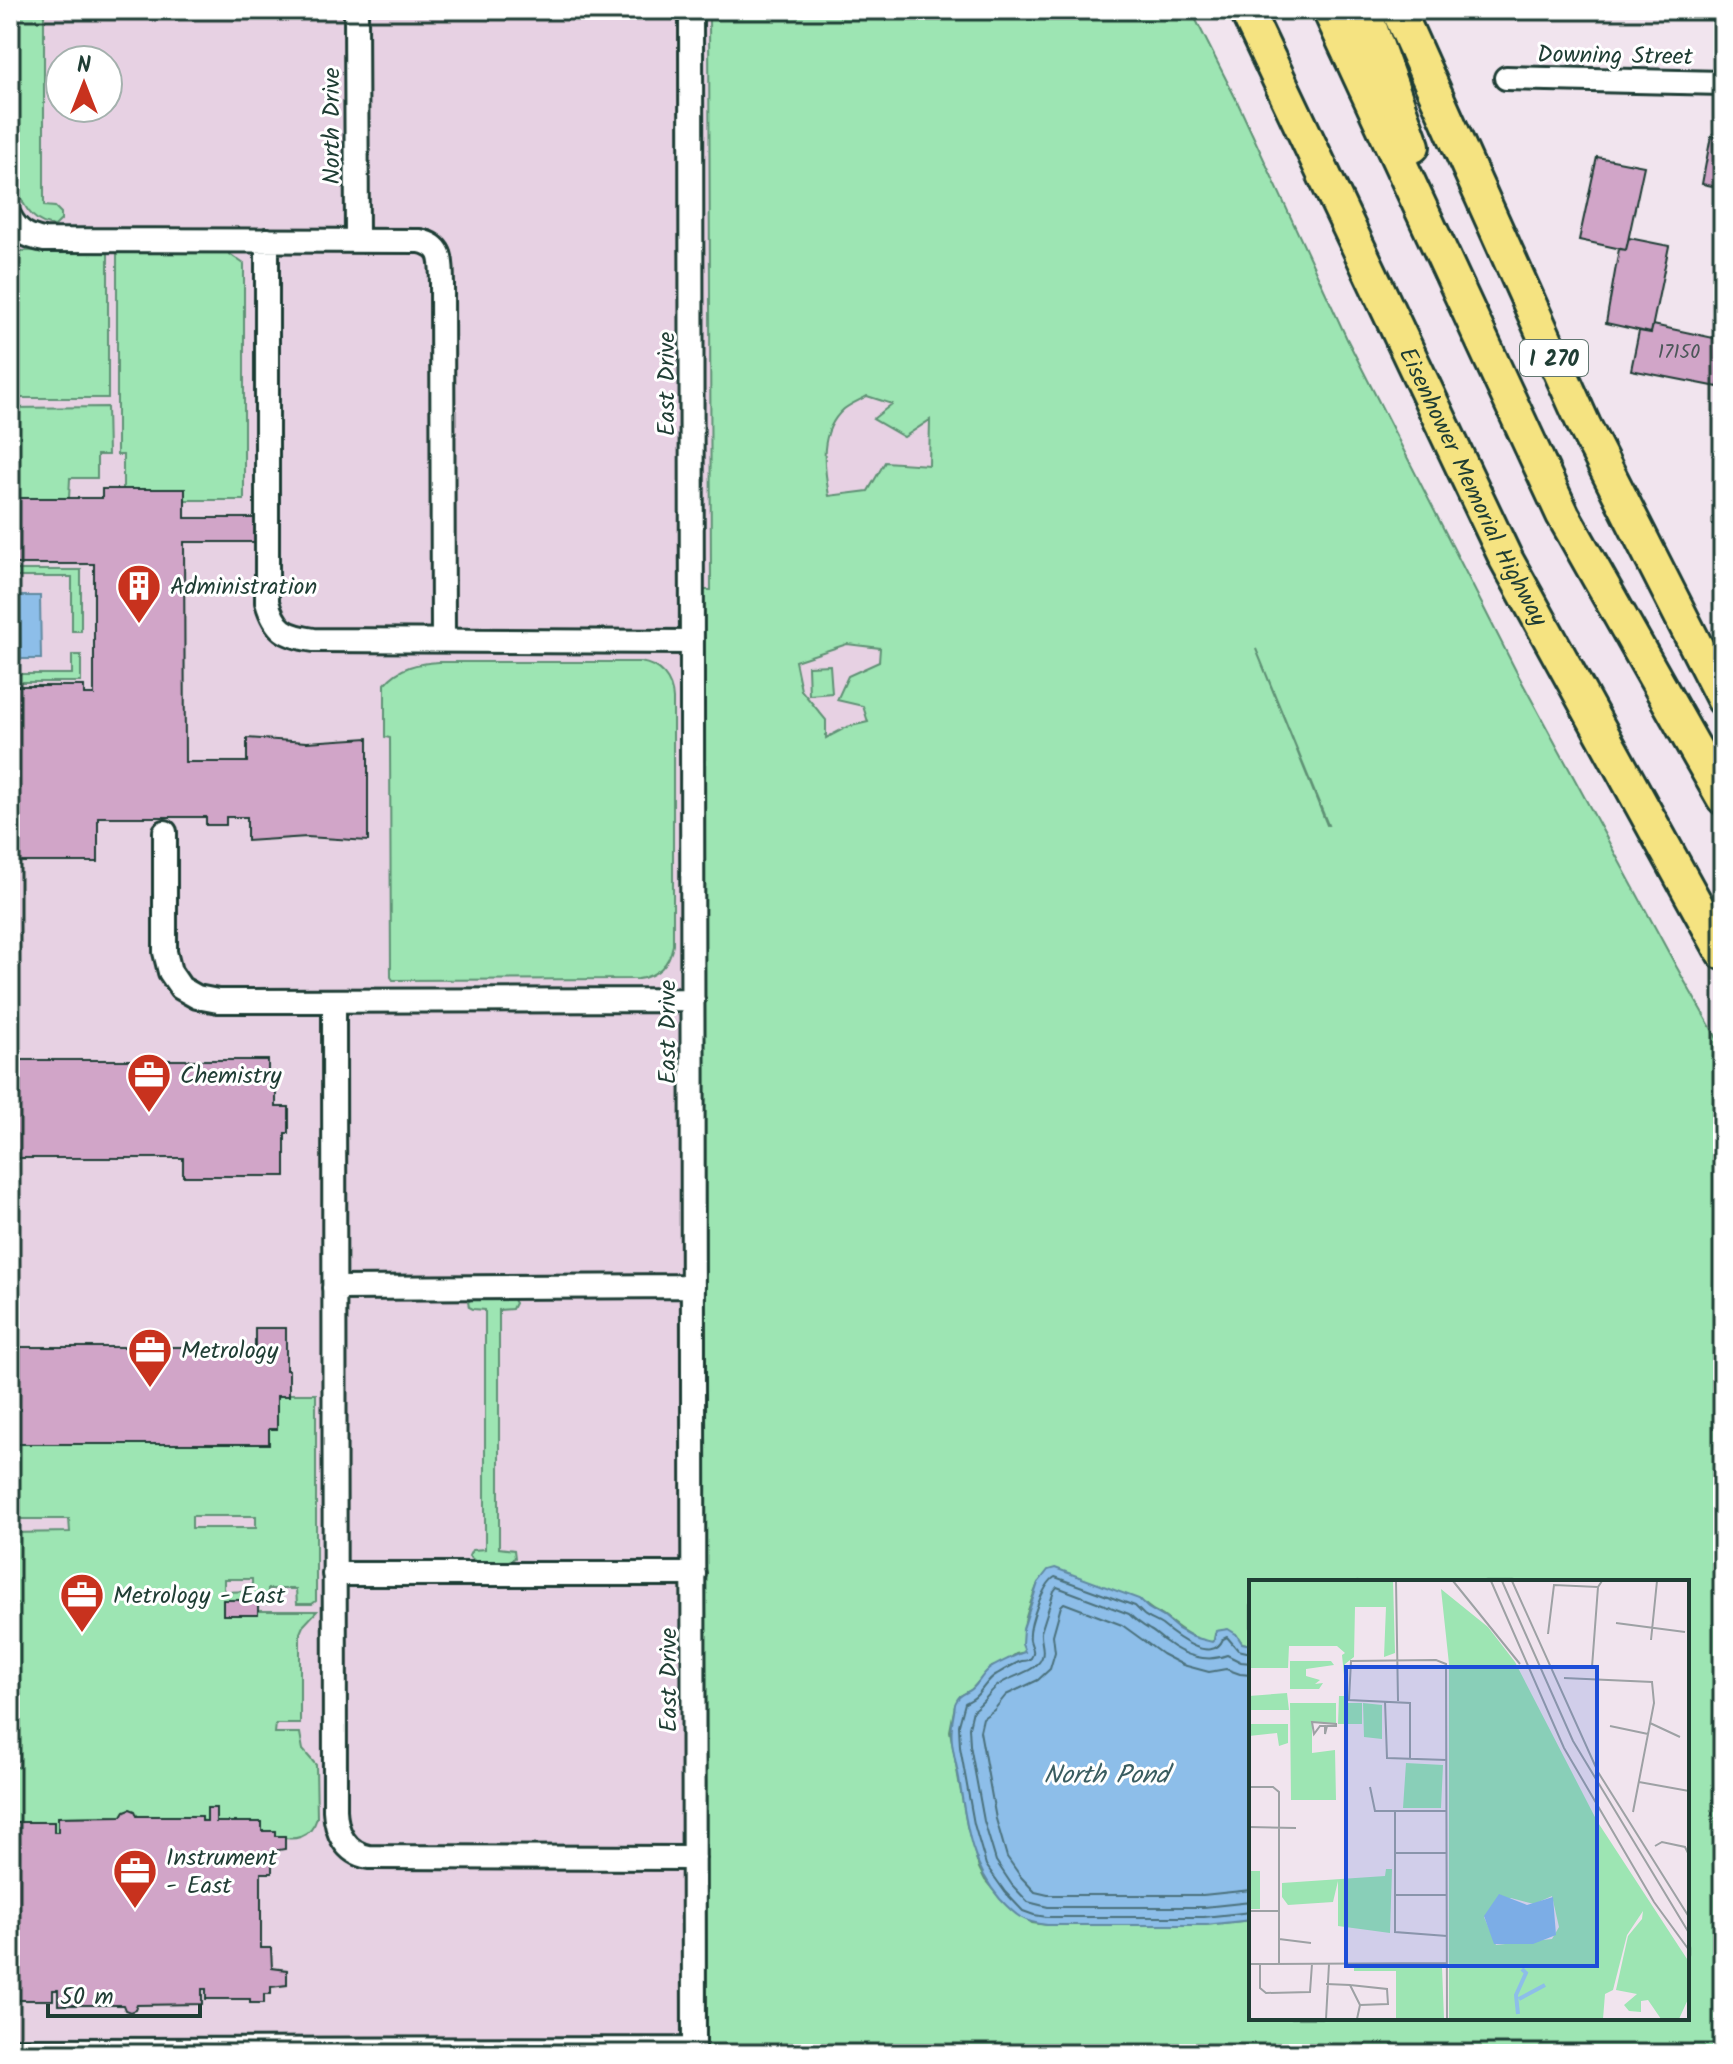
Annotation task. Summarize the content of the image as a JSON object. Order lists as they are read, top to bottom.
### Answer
{
  "streets": {
    "highway": ["I 270", "Eisenhower Memorial Highway"],
    "street": ["Downing Street", "North Drive", "East Drive"]
  },
  "water": ["North Pond"],
  "places": {
    "building": ["Administration"],
    "office": [
      "Chemistry",
      "Metrology",
      "Metrology - East",
      "Instrument - East"
    ]
  },
  "house_numbers": ["17150"],
  "scale_bar": "50 m",
  "north": "top"
}
